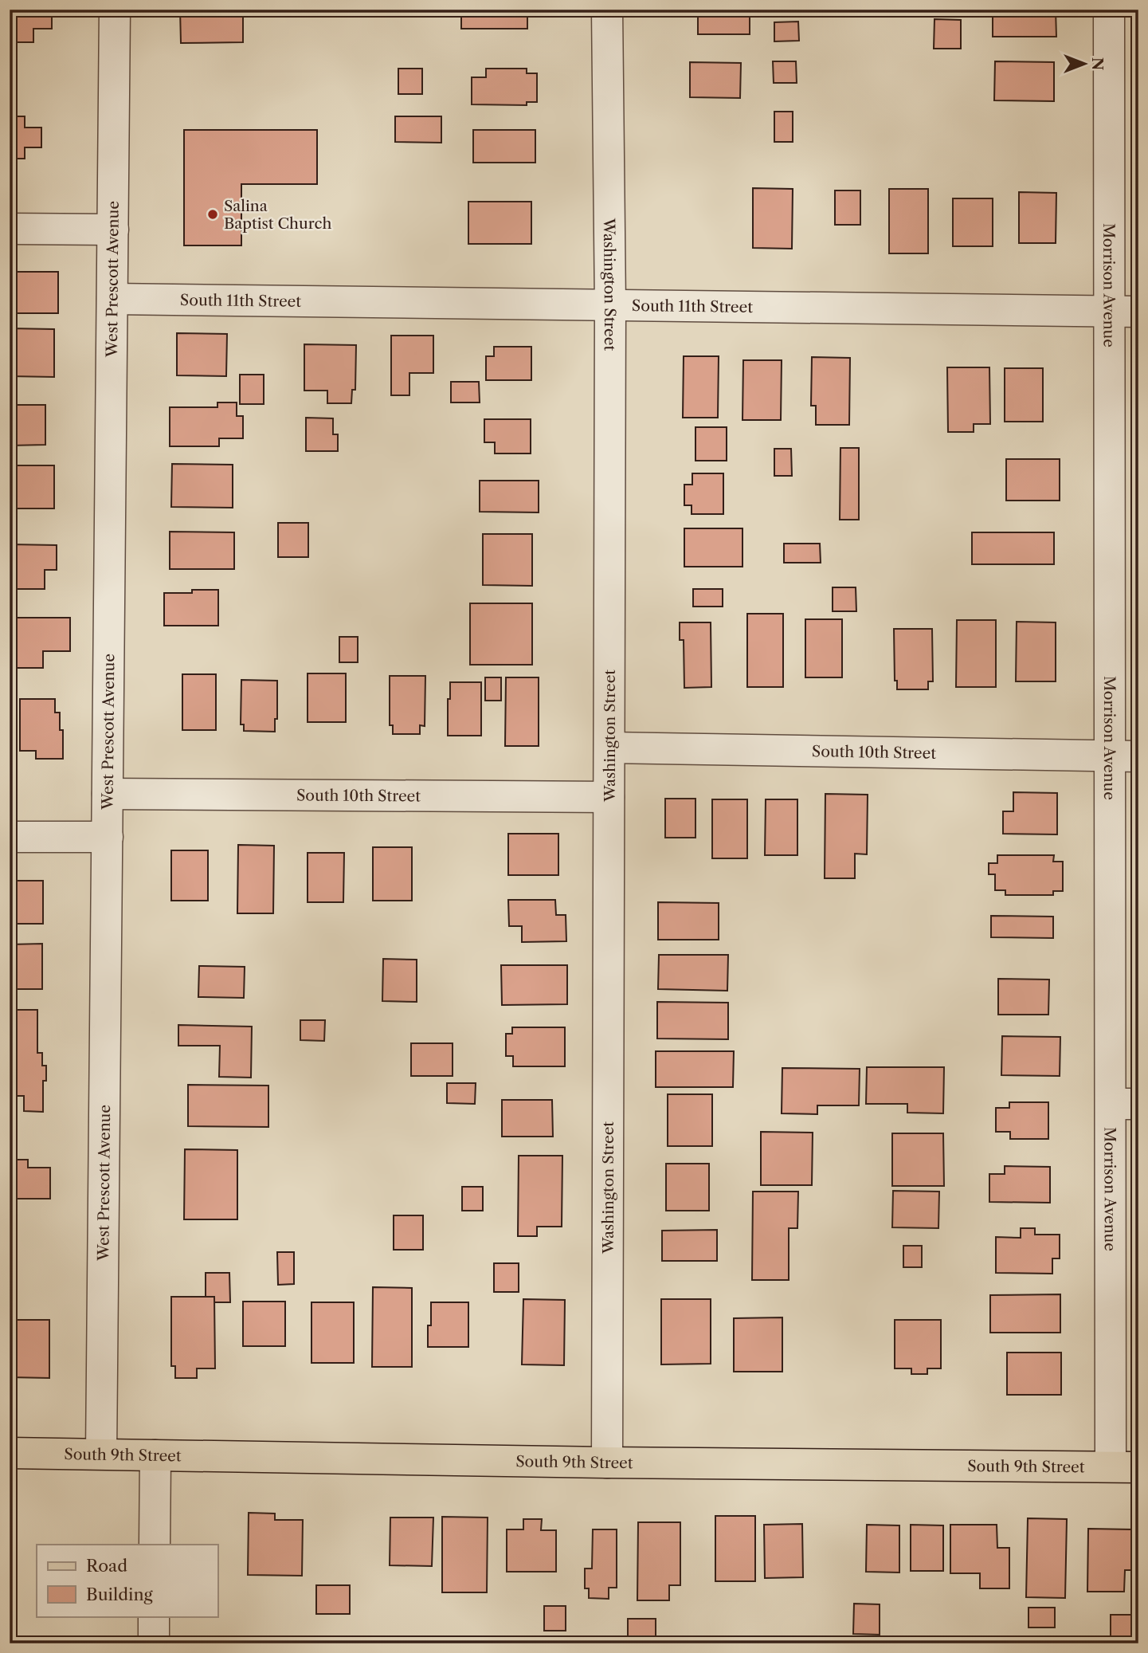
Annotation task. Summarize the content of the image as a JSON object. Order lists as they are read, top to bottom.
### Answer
{
  "streets": {
    "main road": ["South 9th Street"],
    "street": [
      "West Prescott Avenue",
      "Washington Street",
      "Morrison Avenue",
      "South 11th Street",
      "South 10th Street"
    ]
  },
  "crossings": [
    ["West Prescott Avenue", "South 11th Street"],
    ["West Prescott Avenue", "South 10th Street"],
    ["West Prescott Avenue", "South 9th Street"],
    ["Washington Street", "South 11th Street"],
    ["Washington Street", "South 10th Street"],
    ["Washington Street", "South 9th Street"],
    ["Morrison Avenue", "South 11th Street"],
    ["Morrison Avenue", "South 10th Street"],
    ["Morrison Avenue", "South 9th Street"]
  ],
  "places": ["Salina Baptist Church"],
  "legend": ["Road", "Building"],
  "north": "right"
}
